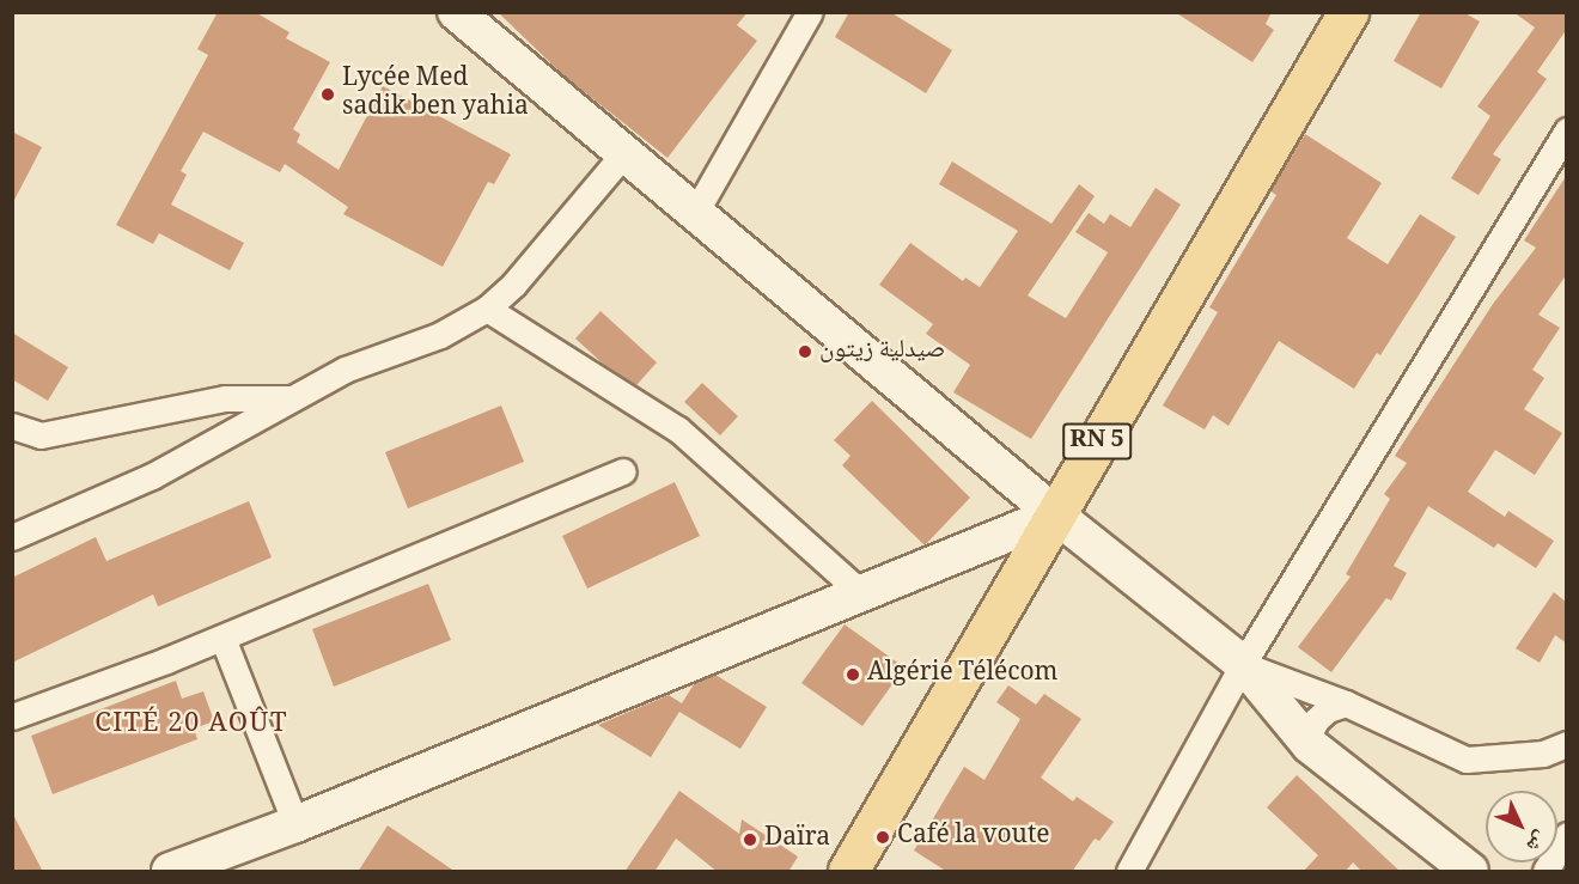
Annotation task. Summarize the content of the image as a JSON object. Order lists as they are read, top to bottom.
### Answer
{
  "streets": {
    "main road": ["RN 5"]
  },
  "districts": ["CITÉ 20 AOÛT"],
  "places": [
    "Lycée Med sadik ben yahia",
    "صيدلية زيتون",
    "Algérie Télécom",
    "Café la voute",
    "Daïra"
  ],
  "north": "bottom right"
}
